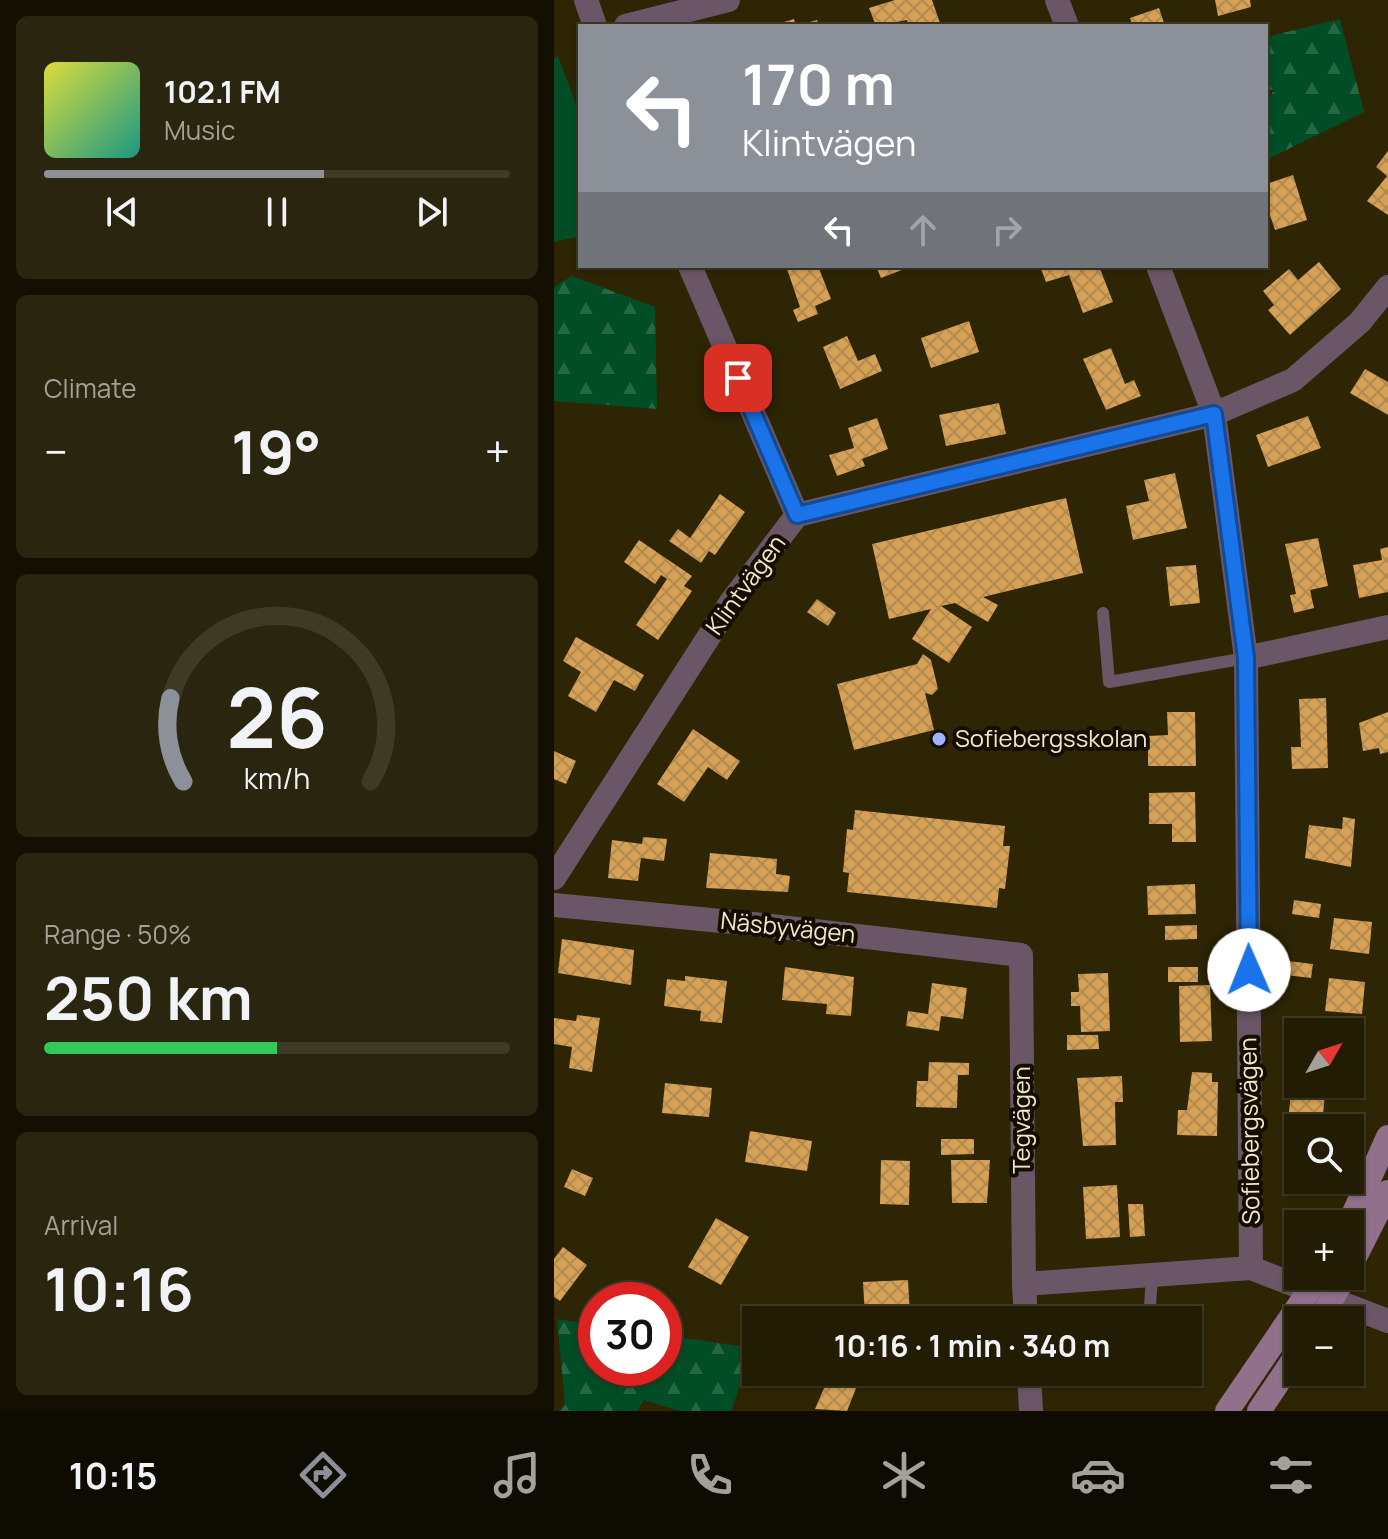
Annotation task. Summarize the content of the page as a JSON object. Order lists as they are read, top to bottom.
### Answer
{
  "streets": {
    "street": [
      "Klintvägen",
      "Näsbyvägen",
      "Tegvägen",
      "Sofiebergsvägen"
    ]
  },
  "crossings": [
    ["Klintvägen", "Sofiebergsvägen"],
    ["Näsbyvägen", "Tegvägen"]
  ],
  "places": ["Sofiebergsskolan"],
  "north": "top right",
  "page": {
    "turn": ["170 m", "Klintvägen"],
    "song": ["102.1 FM", "Music"],
    "tile": [
      "Climate",
      ["Range · 50%", "250 km"],
      ["Arrival", "10:16"]
    ],
    "heat": ["−", "19°", "+"],
    "map_buttons": ["+", "−"],
    "limit": "30",
    "trip": "10:16 · 1 min · 340 m",
    "tabs": "10:15",
    "gauge": ["26", "km/h"]
  }
}
